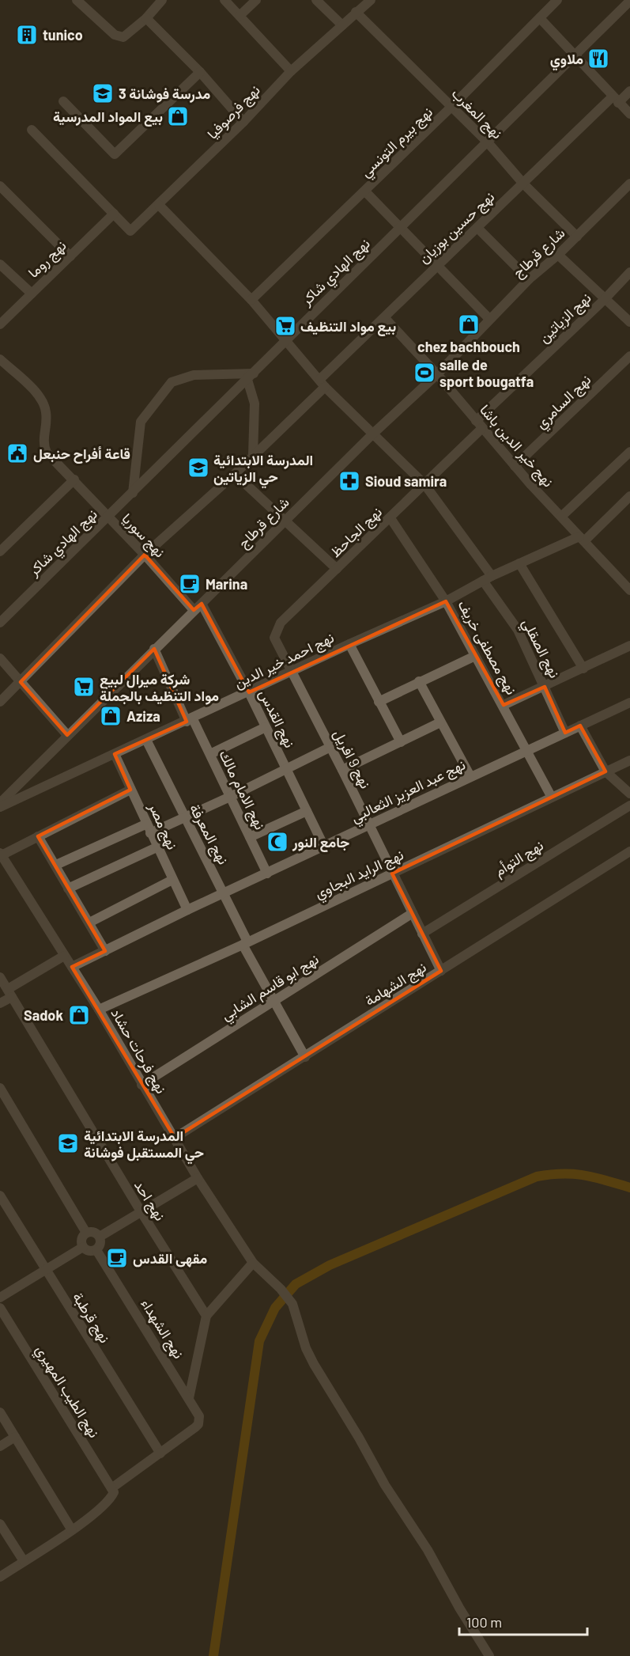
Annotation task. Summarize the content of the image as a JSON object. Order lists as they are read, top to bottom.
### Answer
{
  "streets": {
    "street": [
      "نهج فرصوفيا",
      "نهج المغرب",
      "نهج بيرم التونسي",
      "نهج حسين بوزيان",
      "شارع قرطاج",
      "نهج روما",
      "نهج الهادي شاكر",
      "نهج الزياتين",
      "نهج السامري",
      "نهج خير الدين باشا",
      "نهج الجاحظ",
      "نهج سوريا",
      "نهج مصطفى خريف",
      "نهج الصقلي",
      "نهج احمد خير الدين",
      "نهج القدس",
      "نهج 9 افريل",
      "نهج الامام مالك",
      "نهج عبد العزيز الثعالبي",
      "نهج مصر",
      "نهج المعرفة",
      "نهج التوأم",
      "نهج الرايد البجاوي",
      "نهج الشهامة",
      "نهج ابو قاسم الشابي",
      "نهج فرحات حشاد",
      "نهج احد",
      "نهج قرطبة",
      "نهج الشهداء",
      "نهج الطيب المهيري"
    ]
  },
  "crossings": [
    ["نهج فرصوفيا", "نهج المغرب"],
    ["نهج فرصوفيا", "نهج روما"],
    ["نهج المغرب", "نهج بيرم التونسي"],
    ["نهج المغرب", "نهج حسين بوزيان"],
    ["نهج المغرب", "شارع قرطاج"],
    ["نهج المغرب", "نهج الهادي شاكر"],
    ["نهج حسين بوزيان", "نهج خير الدين باشا"],
    ["نهج حسين بوزيان", "نهج سوريا"],
    ["شارع قرطاج", "نهج خير الدين باشا"],
    ["شارع قرطاج", "نهج سوريا"],
    ["شارع قرطاج", "نهج القدس"],
    ["شارع قرطاج", "نهج الامام مالك"],
    ["نهج الهادي شاكر", "نهج سوريا"],
    ["نهج الزياتين", "نهج خير الدين باشا"],
    ["نهج الزياتين", "نهج الجاحظ"],
    ["نهج السامري", "نهج خير الدين باشا"],
    ["نهج خير الدين باشا", "نهج الجاحظ"],
    ["نهج خير الدين باشا", "نهج احمد خير الدين"],
    ["نهج الجاحظ", "نهج مصطفى خريف"],
    ["نهج الجاحظ", "نهج 9 افريل"],
    ["نهج مصطفى خريف", "نهج احمد خير الدين"],
    ["نهج مصطفى خريف", "نهج عبد العزيز الثعالبي"],
    ["نهج مصطفى خريف", "نهج الرايد البجاوي"],
    ["نهج الصقلي", "نهج احمد خير الدين"],
    ["نهج الصقلي", "نهج عبد العزيز الثعالبي"],
    ["نهج احمد خير الدين", "نهج القدس"],
    ["نهج احمد خير الدين", "نهج 9 افريل"],
    ["نهج احمد خير الدين", "نهج الامام مالك"],
    ["نهج احمد خير الدين", "نهج مصر"],
    ["نهج احمد خير الدين", "نهج المعرفة"],
    ["نهج القدس", "نهج عبد العزيز الثعالبي"],
    ["نهج 9 افريل", "نهج عبد العزيز الثعالبي"],
    ["نهج 9 افريل", "نهج التوأم"],
    ["نهج 9 افريل", "نهج الرايد البجاوي"],
    ["نهج 9 افريل", "نهج الشهامة"],
    ["نهج 9 افريل", "نهج ابو قاسم الشابي"],
    ["نهج الامام مالك", "نهج عبد العزيز الثعالبي"],
    ["نهج عبد العزيز الثعالبي", "نهج مصر"],
    ["نهج عبد العزيز الثعالبي", "نهج المعرفة"],
    ["نهج عبد العزيز الثعالبي", "نهج فرحات حشاد"],
    ["نهج المعرفة", "نهج الرايد البجاوي"],
    ["نهج المعرفة", "نهج الشهامة"],
    ["نهج المعرفة", "نهج ابو قاسم الشابي"],
    ["نهج الرايد البجاوي", "نهج فرحات حشاد"],
    ["نهج الشهامة", "نهج فرحات حشاد"],
    ["نهج ابو قاسم الشابي", "نهج فرحات حشاد"],
    ["نهج قرطبة", "نهج الشهداء"]
  ],
  "places": {
    "building": ["tunico"],
    "restaurant": ["ملاوي"],
    "school or university": ["مدرسة فوشانة 3", "المدرسة الابتدائية حي الزياتين", "المدرسة الابتدائية حي المستقبل فوشانة"],
    "shop": [
      "بيع المواد المدرسية",
      "chez bachbouch",
      "Aziza",
      "Sadok"
    ],
    "supermarket": ["بيع مواد التنظيف", "شركة ميرال لبيع مواد التنظيف بالجملة"],
    "sports": ["salle de sport bougatfa"],
    "public building": ["قاعة أفراح حنبعل"],
    "pharmacy": ["Sioud samira"],
    "cafe": ["Marina", "مقهى القدس"],
    "mosque": ["جامع النور"]
  },
  "scale_bar": "100 m"
}
